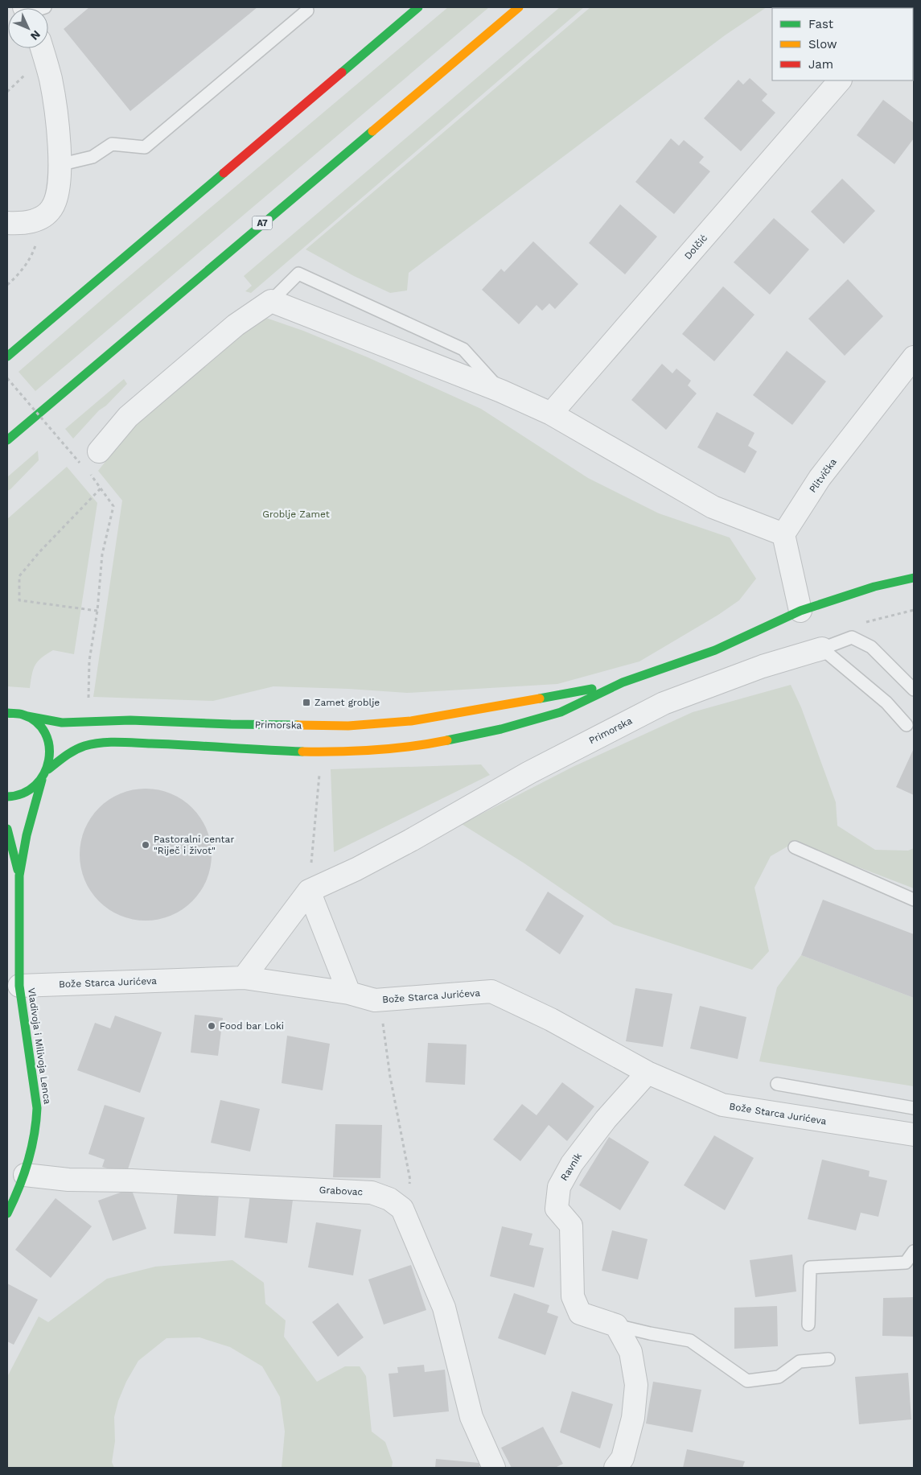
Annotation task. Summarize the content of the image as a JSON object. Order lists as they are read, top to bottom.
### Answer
{
  "streets": {
    "main road": ["A7", "Primorska", "Vladivoja i Milivoja Lenca"],
    "street": [
      "Dolčić",
      "Plitvička",
      "Bože Starca Jurićeva",
      "Ravnik",
      "Grabovac"
    ]
  },
  "crossings": [
    ["Primorska", "Bože Starca Jurićeva"],
    ["Primorska", "Vladivoja i Milivoja Lenca"],
    ["Bože Starca Jurićeva", "Vladivoja i Milivoja Lenca"],
    ["Bože Starca Jurićeva", "Ravnik"],
    ["Vladivoja i Milivoja Lenca", "Grabovac"]
  ],
  "parks": ["Groblje Zamet"],
  "places": {
    "transit": ["Zamet groblje"],
    "other": ["Pastoralni centar \"Riječ i život\"", "Food bar Loki"]
  },
  "legend": ["Fast", "Slow", "Jam"],
  "north": "bottom right"
}
